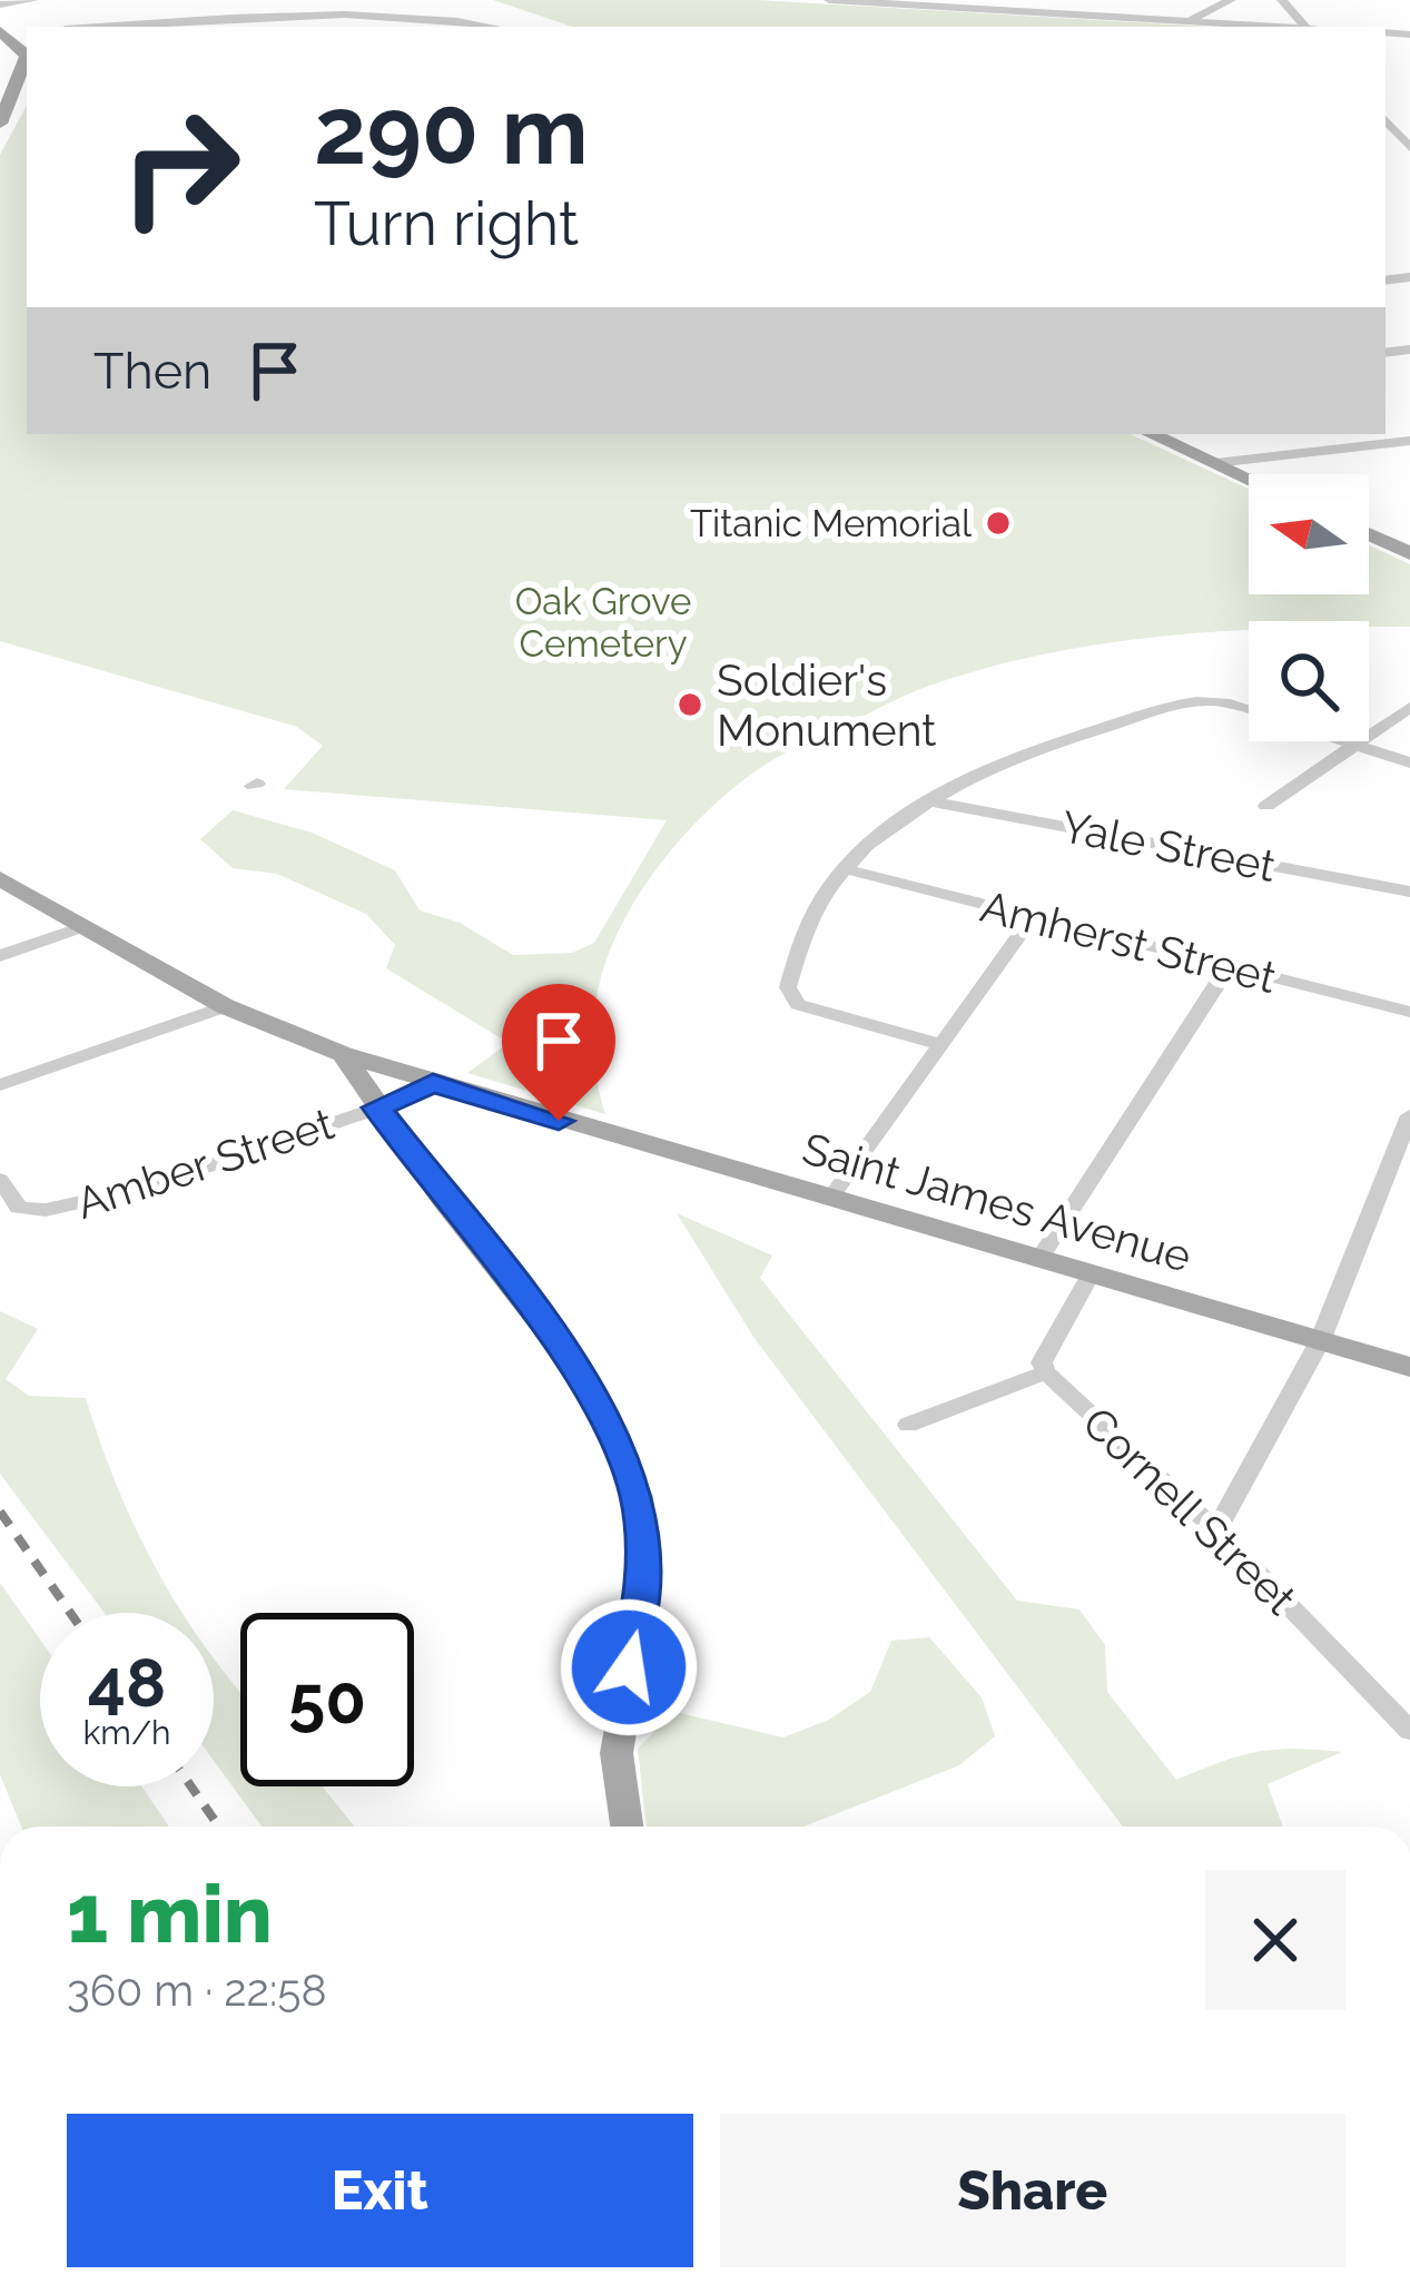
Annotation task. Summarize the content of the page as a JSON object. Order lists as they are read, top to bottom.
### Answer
{
  "streets": {
    "main road": ["Saint James Avenue"],
    "street": [
      "Yale Street",
      "Amherst Street",
      "Amber Street",
      "Cornell Street"
    ]
  },
  "crossings": [
    ["Amber Street", "Saint James Avenue"],
    ["Saint James Avenue", "Cornell Street"]
  ],
  "parks": ["Oak Grove Cemetery"],
  "places": ["Titanic Memorial", "Soldier's Monument"],
  "north": "left",
  "page": {
    "turn": ["290 m", "Turn right"],
    "then": "Then",
    "speed": "48 km/h",
    "limit": "50",
    "heading": ["1 min", "360 m · 22:58"],
    "buttons": ["Exit", "Share"]
  }
}
